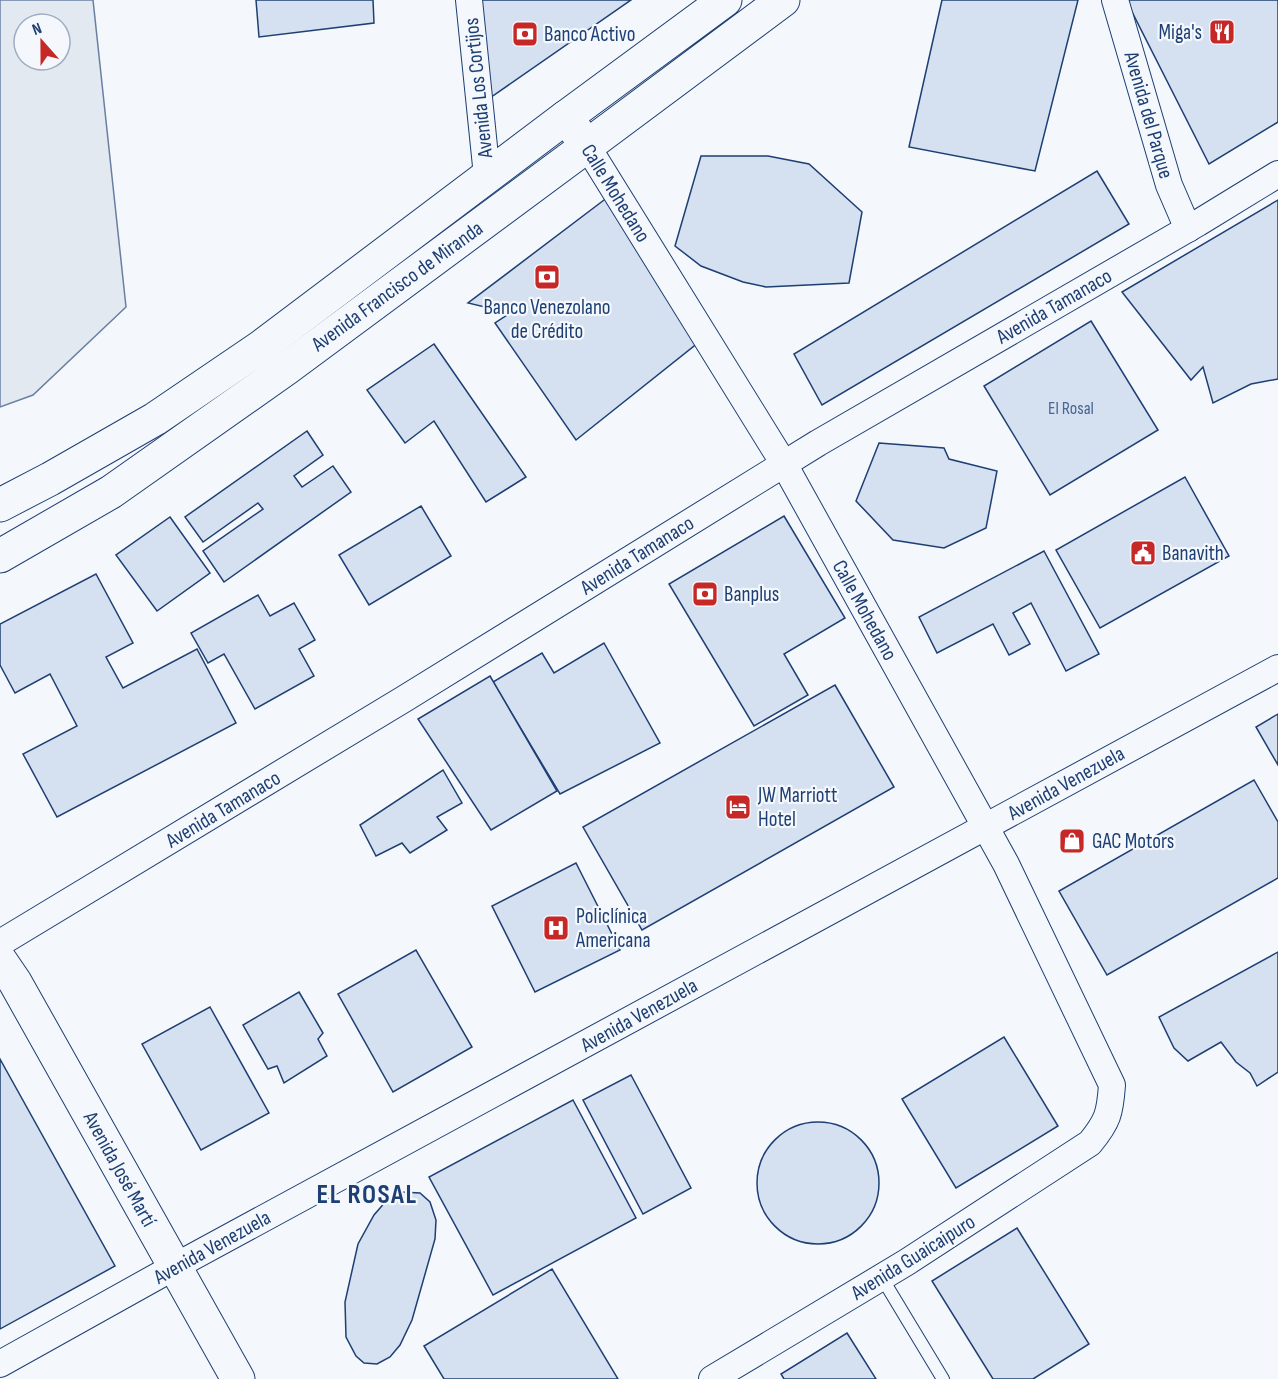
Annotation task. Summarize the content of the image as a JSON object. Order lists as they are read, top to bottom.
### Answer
{
  "streets": {
    "main road": ["Calle Mohedano", "Avenida Francisco de Miranda", "Avenida José Martí"],
    "street": [
      "Avenida Los Cortijos",
      "Avenida del Parque",
      "Avenida Tamanaco",
      "Avenida Venezuela",
      "Avenida Guaicaipuro"
    ]
  },
  "crossings": [
    ["Avenida Los Cortijos", "Avenida Francisco de Miranda"],
    ["Avenida del Parque", "Avenida Tamanaco"],
    ["Calle Mohedano", "Avenida Francisco de Miranda"],
    ["Calle Mohedano", "Avenida Tamanaco"],
    ["Calle Mohedano", "Avenida Venezuela"],
    ["Calle Mohedano", "Avenida Guaicaipuro"],
    ["Avenida Venezuela", "Avenida José Martí"]
  ],
  "districts": ["EL ROSAL"],
  "places": {
    "restaurant": ["Miga's"],
    "bank": ["Banco Activo", "Banco Venezolano de Crédito", "Banplus"],
    "public building": ["Banavith"],
    "hotel": ["JW Marriott Hotel"],
    "shop": ["GAC Motors"],
    "hospital": ["Policlínica Americana"]
  },
  "house_numbers": ["El Rosal"],
  "north": "top"
}
